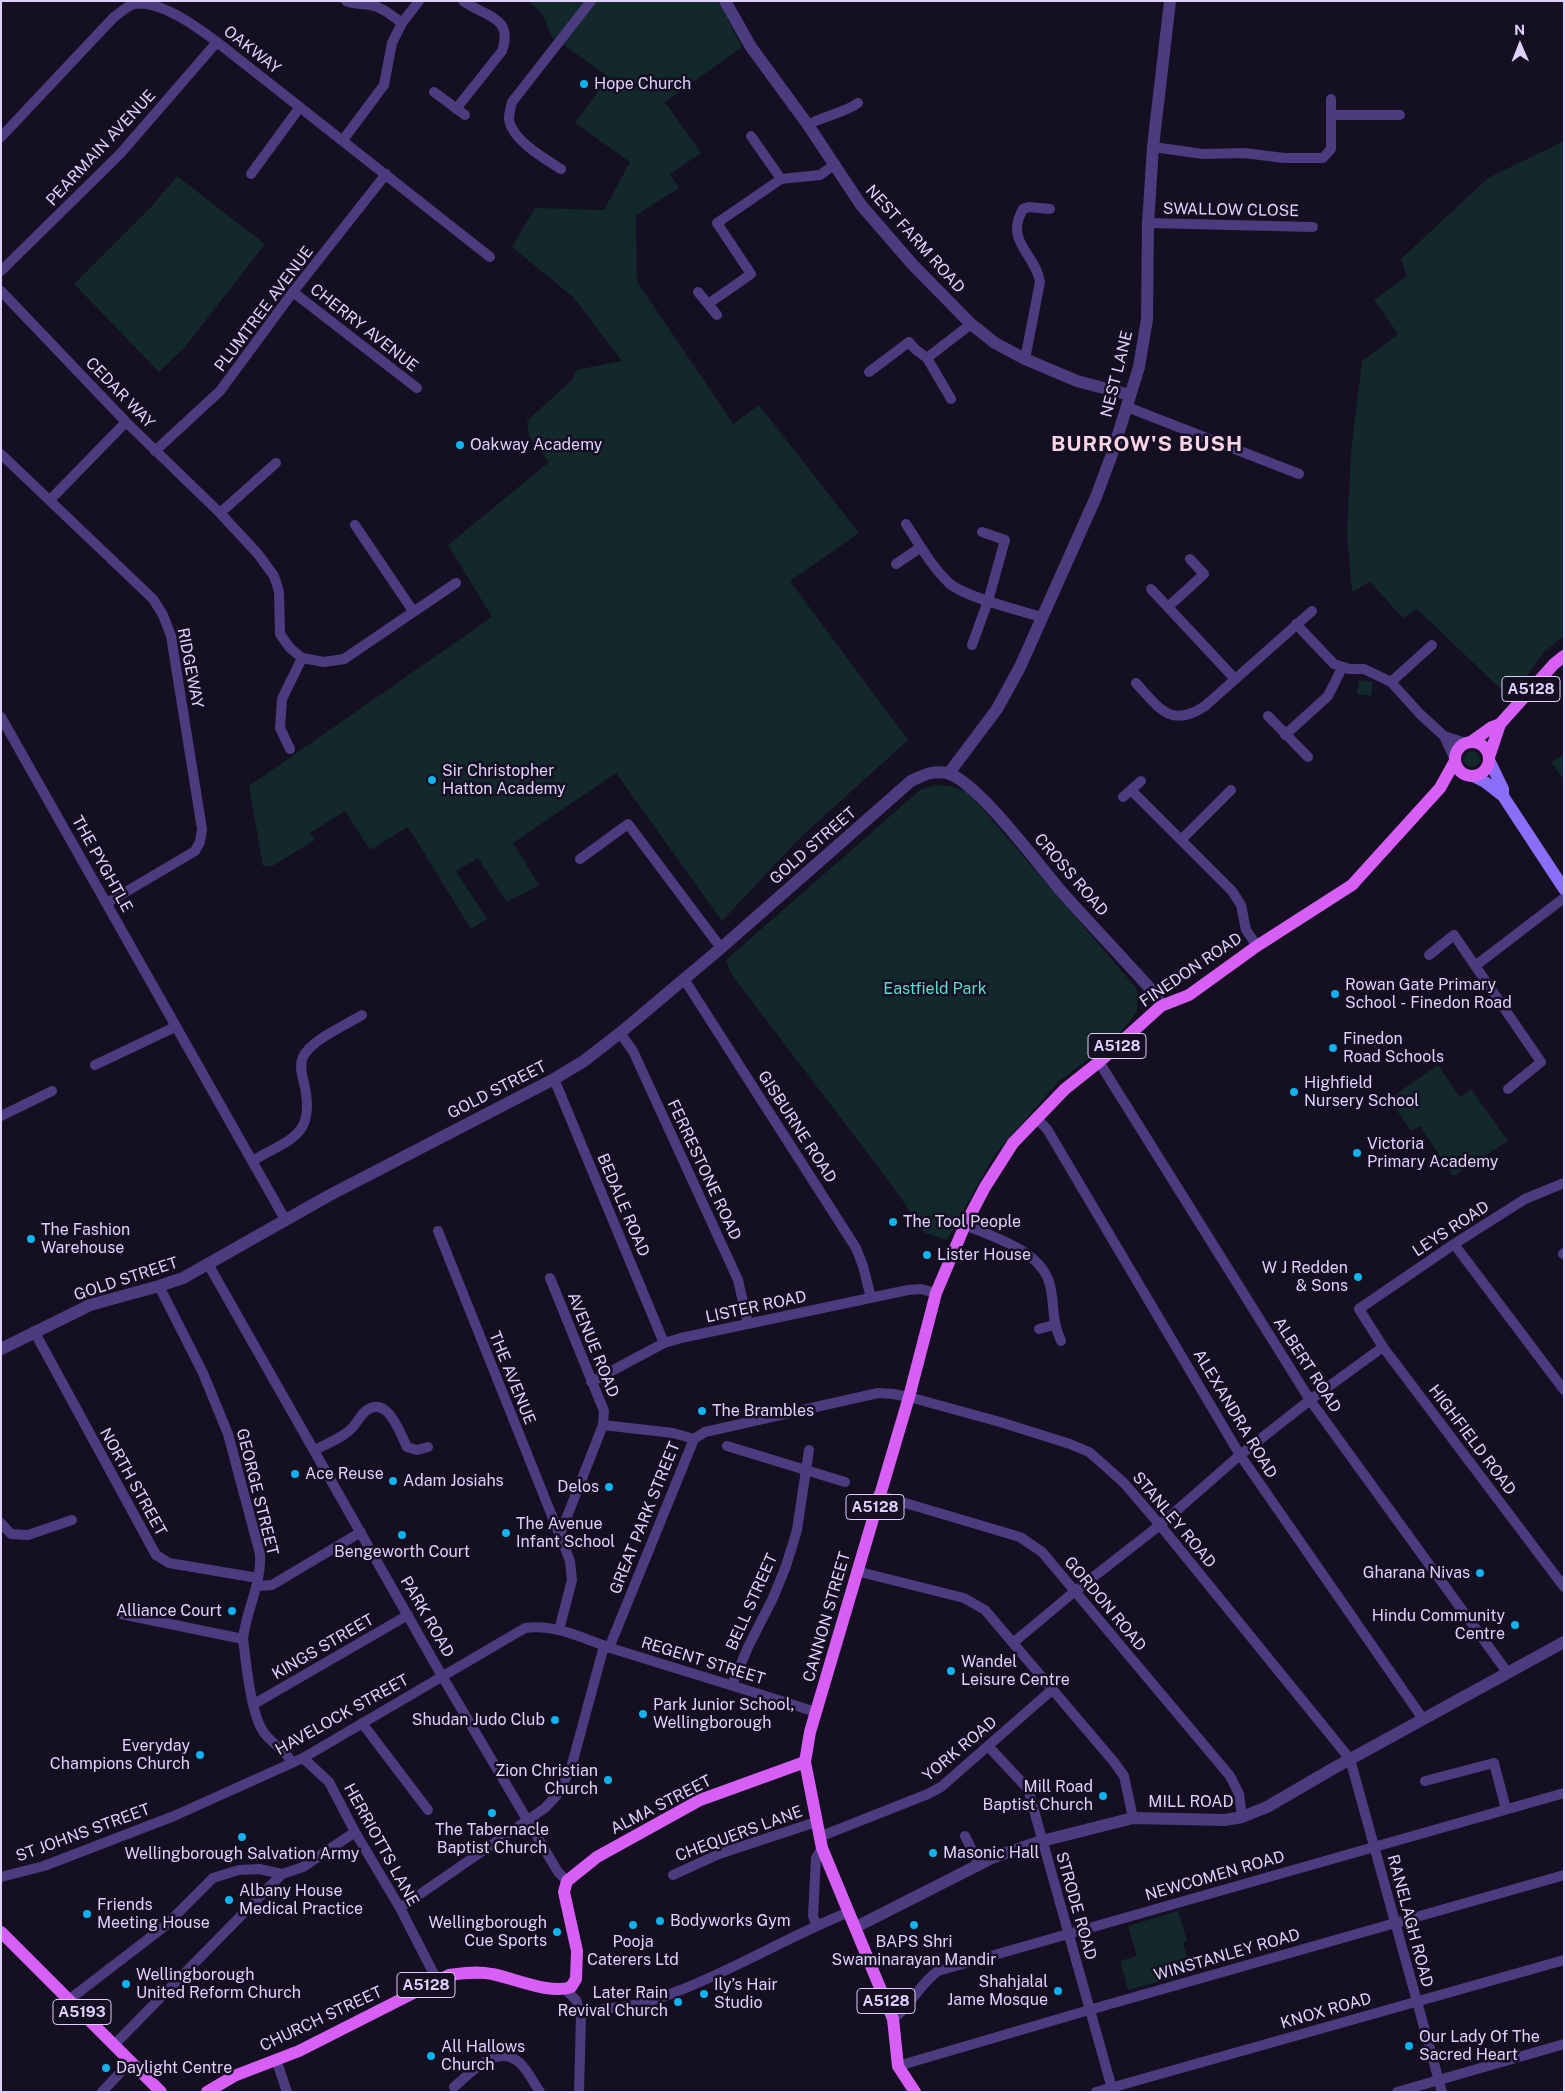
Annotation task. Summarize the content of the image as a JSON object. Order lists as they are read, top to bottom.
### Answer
{
  "streets": {
    "main road": [
      "A5128",
      "FINEDON ROAD",
      "CANNON STREET",
      "ALMA STREET",
      "A5193",
      "CHURCH STREET"
    ],
    "street": [
      "OAKWAY",
      "PEARMAIN AVENUE",
      "SWALLOW CLOSE",
      "NEST FARM ROAD",
      "PLUMTREE AVENUE",
      "CHERRY AVENUE",
      "NEST LANE",
      "CEDAR WAY",
      "RIDGEWAY",
      "GOLD STREET",
      "THE PYGHTLE",
      "CROSS ROAD",
      "GISBURNE ROAD",
      "FERRESTONE ROAD",
      "BEDALE ROAD",
      "LEYS ROAD",
      "LISTER ROAD",
      "AVENUE ROAD",
      "ALBERT ROAD",
      "THE AVENUE",
      "ALEXANDRA ROAD",
      "HIGHFIELD ROAD",
      "NORTH STREET",
      "GEORGE STREET",
      "GREAT PARK STREET",
      "STANLEY ROAD",
      "BELL STREET",
      "GORDON ROAD",
      "PARK ROAD",
      "KINGS STREET",
      "REGENT STREET",
      "HAVELOCK STREET",
      "YORK ROAD",
      "MILL ROAD",
      "ST JOHNS STREET",
      "CHEQUERS LANE",
      "HERRIOTTS LANE",
      "NEWCOMEN ROAD",
      "STRODE ROAD",
      "RANELAGH ROAD",
      "WINSTANLEY ROAD",
      "KNOX ROAD"
    ]
  },
  "crossings": [
    ["OAKWAY", "PEARMAIN AVENUE"],
    ["OAKWAY", "PLUMTREE AVENUE"],
    ["SWALLOW CLOSE", "NEST LANE"],
    ["NEST FARM ROAD", "NEST LANE"],
    ["PLUMTREE AVENUE", "CHERRY AVENUE"],
    ["PLUMTREE AVENUE", "CEDAR WAY"],
    ["NEST LANE", "GOLD STREET"],
    ["NEST LANE", "CROSS ROAD"],
    ["RIDGEWAY", "THE PYGHTLE"],
    ["A5128", "FINEDON ROAD"],
    ["A5128", "CANNON STREET"],
    ["A5128", "MILL ROAD"],
    ["A5128", "NEWCOMEN ROAD"],
    ["A5128", "WINSTANLEY ROAD"],
    ["GOLD STREET", "THE PYGHTLE"],
    ["GOLD STREET", "CROSS ROAD"],
    ["GOLD STREET", "GISBURNE ROAD"],
    ["GOLD STREET", "FERRESTONE ROAD"],
    ["GOLD STREET", "BEDALE ROAD"],
    ["GOLD STREET", "NORTH STREET"],
    ["GOLD STREET", "GEORGE STREET"],
    ["GOLD STREET", "PARK ROAD"],
    ["CROSS ROAD", "FINEDON ROAD"],
    ["FINEDON ROAD", "LISTER ROAD"],
    ["FINEDON ROAD", "ALBERT ROAD"],
    ["FINEDON ROAD", "ALEXANDRA ROAD"],
    ["FINEDON ROAD", "GREAT PARK STREET"],
    ["FINEDON ROAD", "STANLEY ROAD"],
    ["FINEDON ROAD", "CANNON STREET"],
    ["GISBURNE ROAD", "LISTER ROAD"],
    ["FERRESTONE ROAD", "LISTER ROAD"],
    ["BEDALE ROAD", "LISTER ROAD"],
    ["LEYS ROAD", "HIGHFIELD ROAD"],
    ["LISTER ROAD", "AVENUE ROAD"],
    ["ALBERT ROAD", "MILL ROAD"],
    ["THE AVENUE", "REGENT STREET"],
    ["THE AVENUE", "HAVELOCK STREET"],
    ["ALEXANDRA ROAD", "MILL ROAD"],
    ["NORTH STREET", "GEORGE STREET"],
    ["GEORGE STREET", "KINGS STREET"],
    ["GEORGE STREET", "HAVELOCK STREET"],
    ["GREAT PARK STREET", "STANLEY ROAD"],
    ["GREAT PARK STREET", "PARK ROAD"],
    ["GREAT PARK STREET", "CANNON STREET"],
    ["GREAT PARK STREET", "REGENT STREET"],
    ["GREAT PARK STREET", "HERRIOTTS LANE"],
    ["STANLEY ROAD", "CANNON STREET"],
    ["STANLEY ROAD", "MILL ROAD"],
    ["STANLEY ROAD", "RANELAGH ROAD"],
    ["BELL STREET", "REGENT STREET"],
    ["GORDON ROAD", "CANNON STREET"],
    ["GORDON ROAD", "MILL ROAD"],
    ["PARK ROAD", "KINGS STREET"],
    ["PARK ROAD", "HAVELOCK STREET"],
    ["PARK ROAD", "ALMA STREET"],
    ["CANNON STREET", "REGENT STREET"],
    ["CANNON STREET", "YORK ROAD"],
    ["CANNON STREET", "ALMA STREET"],
    ["CANNON STREET", "CHEQUERS LANE"],
    ["REGENT STREET", "HAVELOCK STREET"],
    ["HAVELOCK STREET", "ST JOHNS STREET"],
    ["HAVELOCK STREET", "HERRIOTTS LANE"],
    ["YORK ROAD", "STRODE ROAD"],
    ["MILL ROAD", "STRODE ROAD"],
    ["MILL ROAD", "RANELAGH ROAD"],
    ["HERRIOTTS LANE", "CHURCH STREET"],
    ["NEWCOMEN ROAD", "STRODE ROAD"],
    ["NEWCOMEN ROAD", "RANELAGH ROAD"],
    ["STRODE ROAD", "WINSTANLEY ROAD"],
    ["STRODE ROAD", "KNOX ROAD"],
    ["RANELAGH ROAD", "WINSTANLEY ROAD"],
    ["RANELAGH ROAD", "KNOX ROAD"]
  ],
  "districts": ["BURROW'S BUSH"],
  "parks": ["Eastfield Park"],
  "places": [
    "Hope Church",
    "Oakway Academy",
    "Sir Christopher Hatton Academy",
    "Rowan Gate Primary School - Finedon Road",
    "Finedon Road Schools",
    "Highfield Nursery School",
    "Victoria Primary Academy",
    "The Tool People",
    "The Fashion Warehouse",
    "Lister House",
    "W J Redden & Sons",
    "The Brambles",
    "Ace Reuse",
    "Adam Josiahs",
    "Delos",
    "The Avenue Infant School",
    "Bengeworth Court",
    "Gharana Nivas",
    "Alliance Court",
    "Hindu Community Centre",
    "Wandel Leisure Centre",
    "Park Junior School, Wellingborough",
    "Shudan Judo Club",
    "Everyday Champions Church",
    "Zion Christian Church",
    "Mill Road Baptist Church",
    "The Tabernacle Baptist Church",
    "Wellingborough Salvation Army",
    "Masonic Hall",
    "Albany House Medical Practice",
    "Friends Meeting House",
    "Bodyworks Gym",
    "Pooja Caterers Ltd",
    "BAPS Shri Swaminarayan Mandir",
    "Wellingborough Cue Sports",
    "Wellingborough United Reform Church",
    "Shahjalal Jame Mosque",
    "Ily’s Hair Studio",
    "Later Rain Revival Church",
    "Our Lady Of The Sacred Heart",
    "All Hallows Church",
    "Daylight Centre"
  ],
  "north": "top"
}
